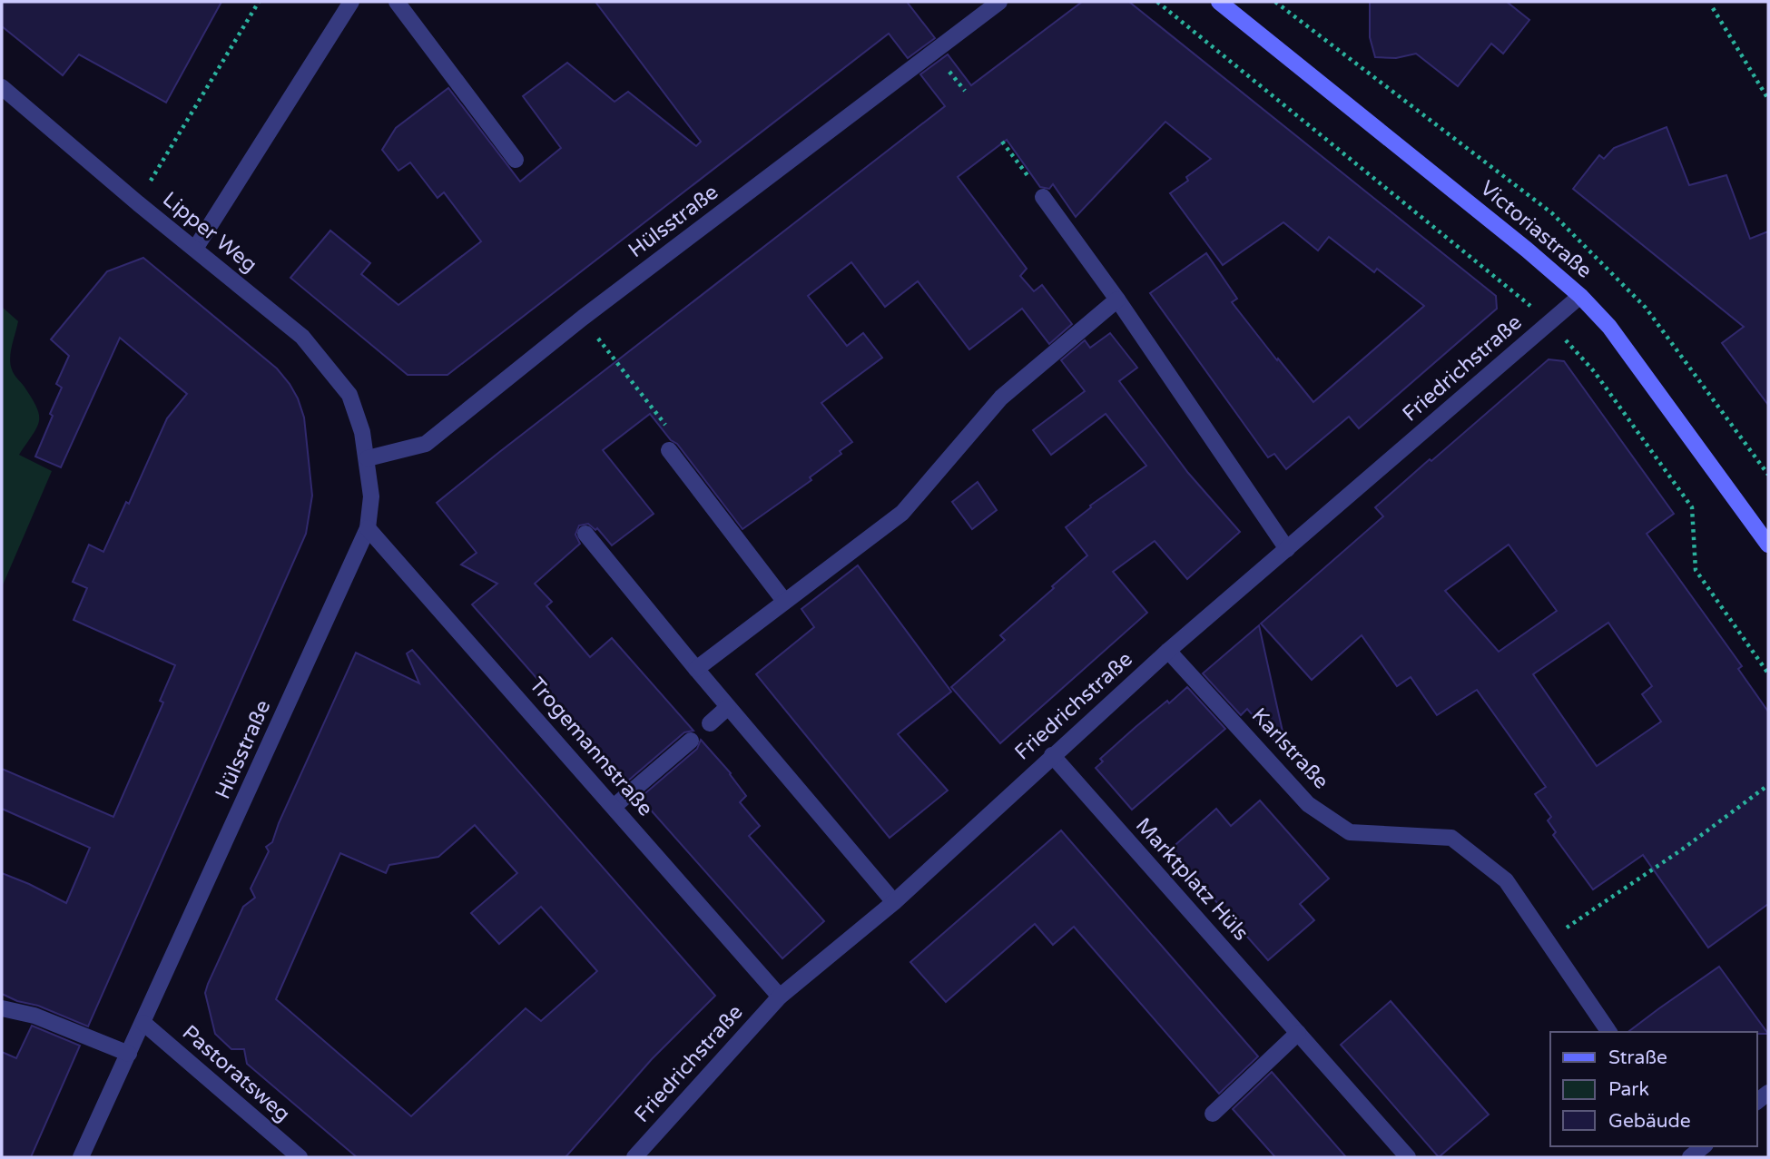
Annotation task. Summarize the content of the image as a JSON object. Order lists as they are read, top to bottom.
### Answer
{
  "streets": {
    "main road": ["Victoriastraße"],
    "street": [
      "Hülsstraße",
      "Lipper Weg",
      "Friedrichstraße",
      "Trogemannstraße",
      "Karlstraße",
      "Marktplatz Hüls",
      "Pastoratsweg"
    ]
  },
  "crossings": [
    ["Hülsstraße", "Lipper Weg"],
    ["Hülsstraße", "Trogemannstraße"],
    ["Hülsstraße", "Pastoratsweg"],
    ["Victoriastraße", "Friedrichstraße"],
    ["Friedrichstraße", "Trogemannstraße"],
    ["Friedrichstraße", "Karlstraße"],
    ["Friedrichstraße", "Marktplatz Hüls"]
  ],
  "legend": ["Straße", "Park", "Gebäude"]
}
